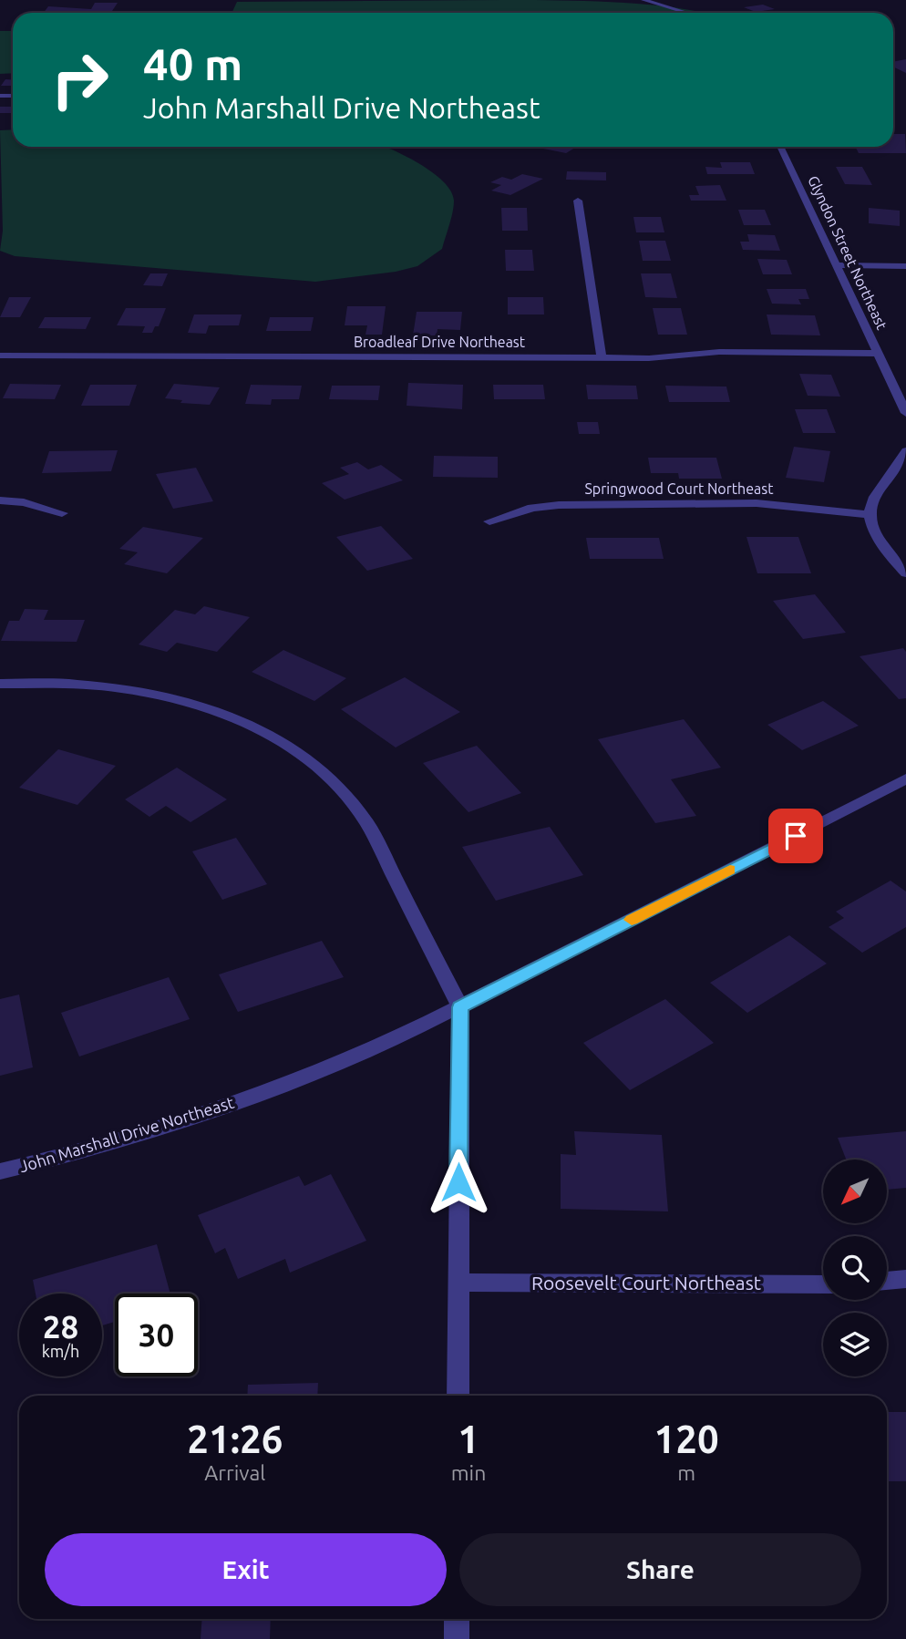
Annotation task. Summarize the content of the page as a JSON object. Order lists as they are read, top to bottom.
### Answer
{
  "streets": {
    "street": [
      "Glyndon Street Northeast",
      "Broadleaf Drive Northeast",
      "Springwood Court Northeast",
      "John Marshall Drive Northeast",
      "Roosevelt Court Northeast"
    ]
  },
  "crossings": [
    ["Glyndon Street Northeast", "Broadleaf Drive Northeast"]
  ],
  "north": "bottom left",
  "page": {
    "turn": ["40 m", "John Marshall Drive Northeast"],
    "speed": "28 km/h",
    "limit": "30",
    "eta": [
      "21:26",
      "Arrival",
      "1",
      "min",
      "120",
      "m"
    ],
    "buttons": ["Exit", "Share"]
  }
}
